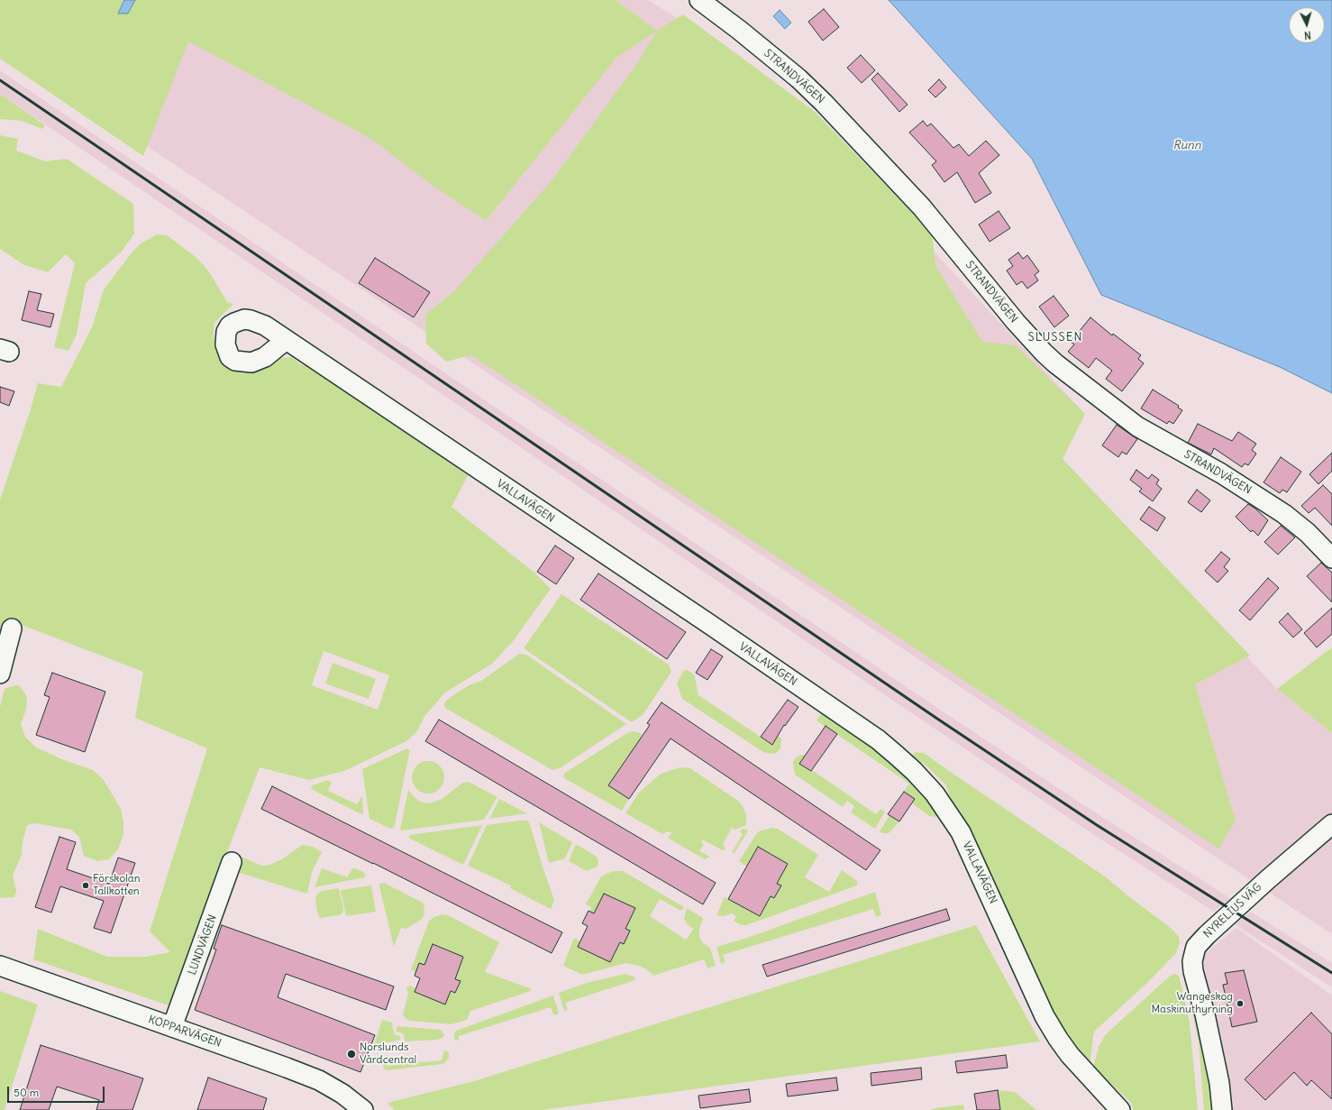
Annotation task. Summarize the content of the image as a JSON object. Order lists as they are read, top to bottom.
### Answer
{
  "streets": {
    "street": [
      "STRANDVÄGEN",
      "VALLAVÄGEN",
      "NYRELIUS VÄG",
      "LUNDVÄGEN",
      "KOPPARVÄGEN"
    ]
  },
  "crossings": [
    ["LUNDVÄGEN", "KOPPARVÄGEN"]
  ],
  "districts": ["SLUSSEN"],
  "water": ["Runn"],
  "places": ["Förskolan Tallkotten", "Wangeskog Maskinuthyrning", "Norslunds Vårdcentral"],
  "scale_bar": "50 m",
  "north": "bottom"
}
